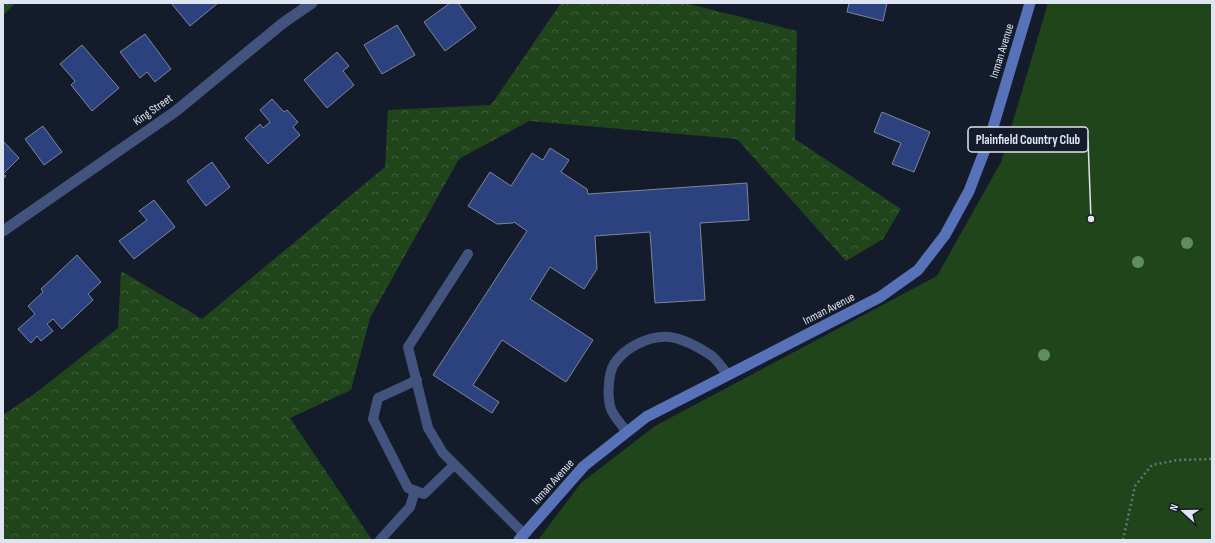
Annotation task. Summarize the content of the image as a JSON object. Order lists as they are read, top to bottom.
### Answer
{
  "streets": {
    "main road": ["Inman Avenue"],
    "street": ["King Street"]
  },
  "places": ["Plainfield Country Club"],
  "north": "left"
}
